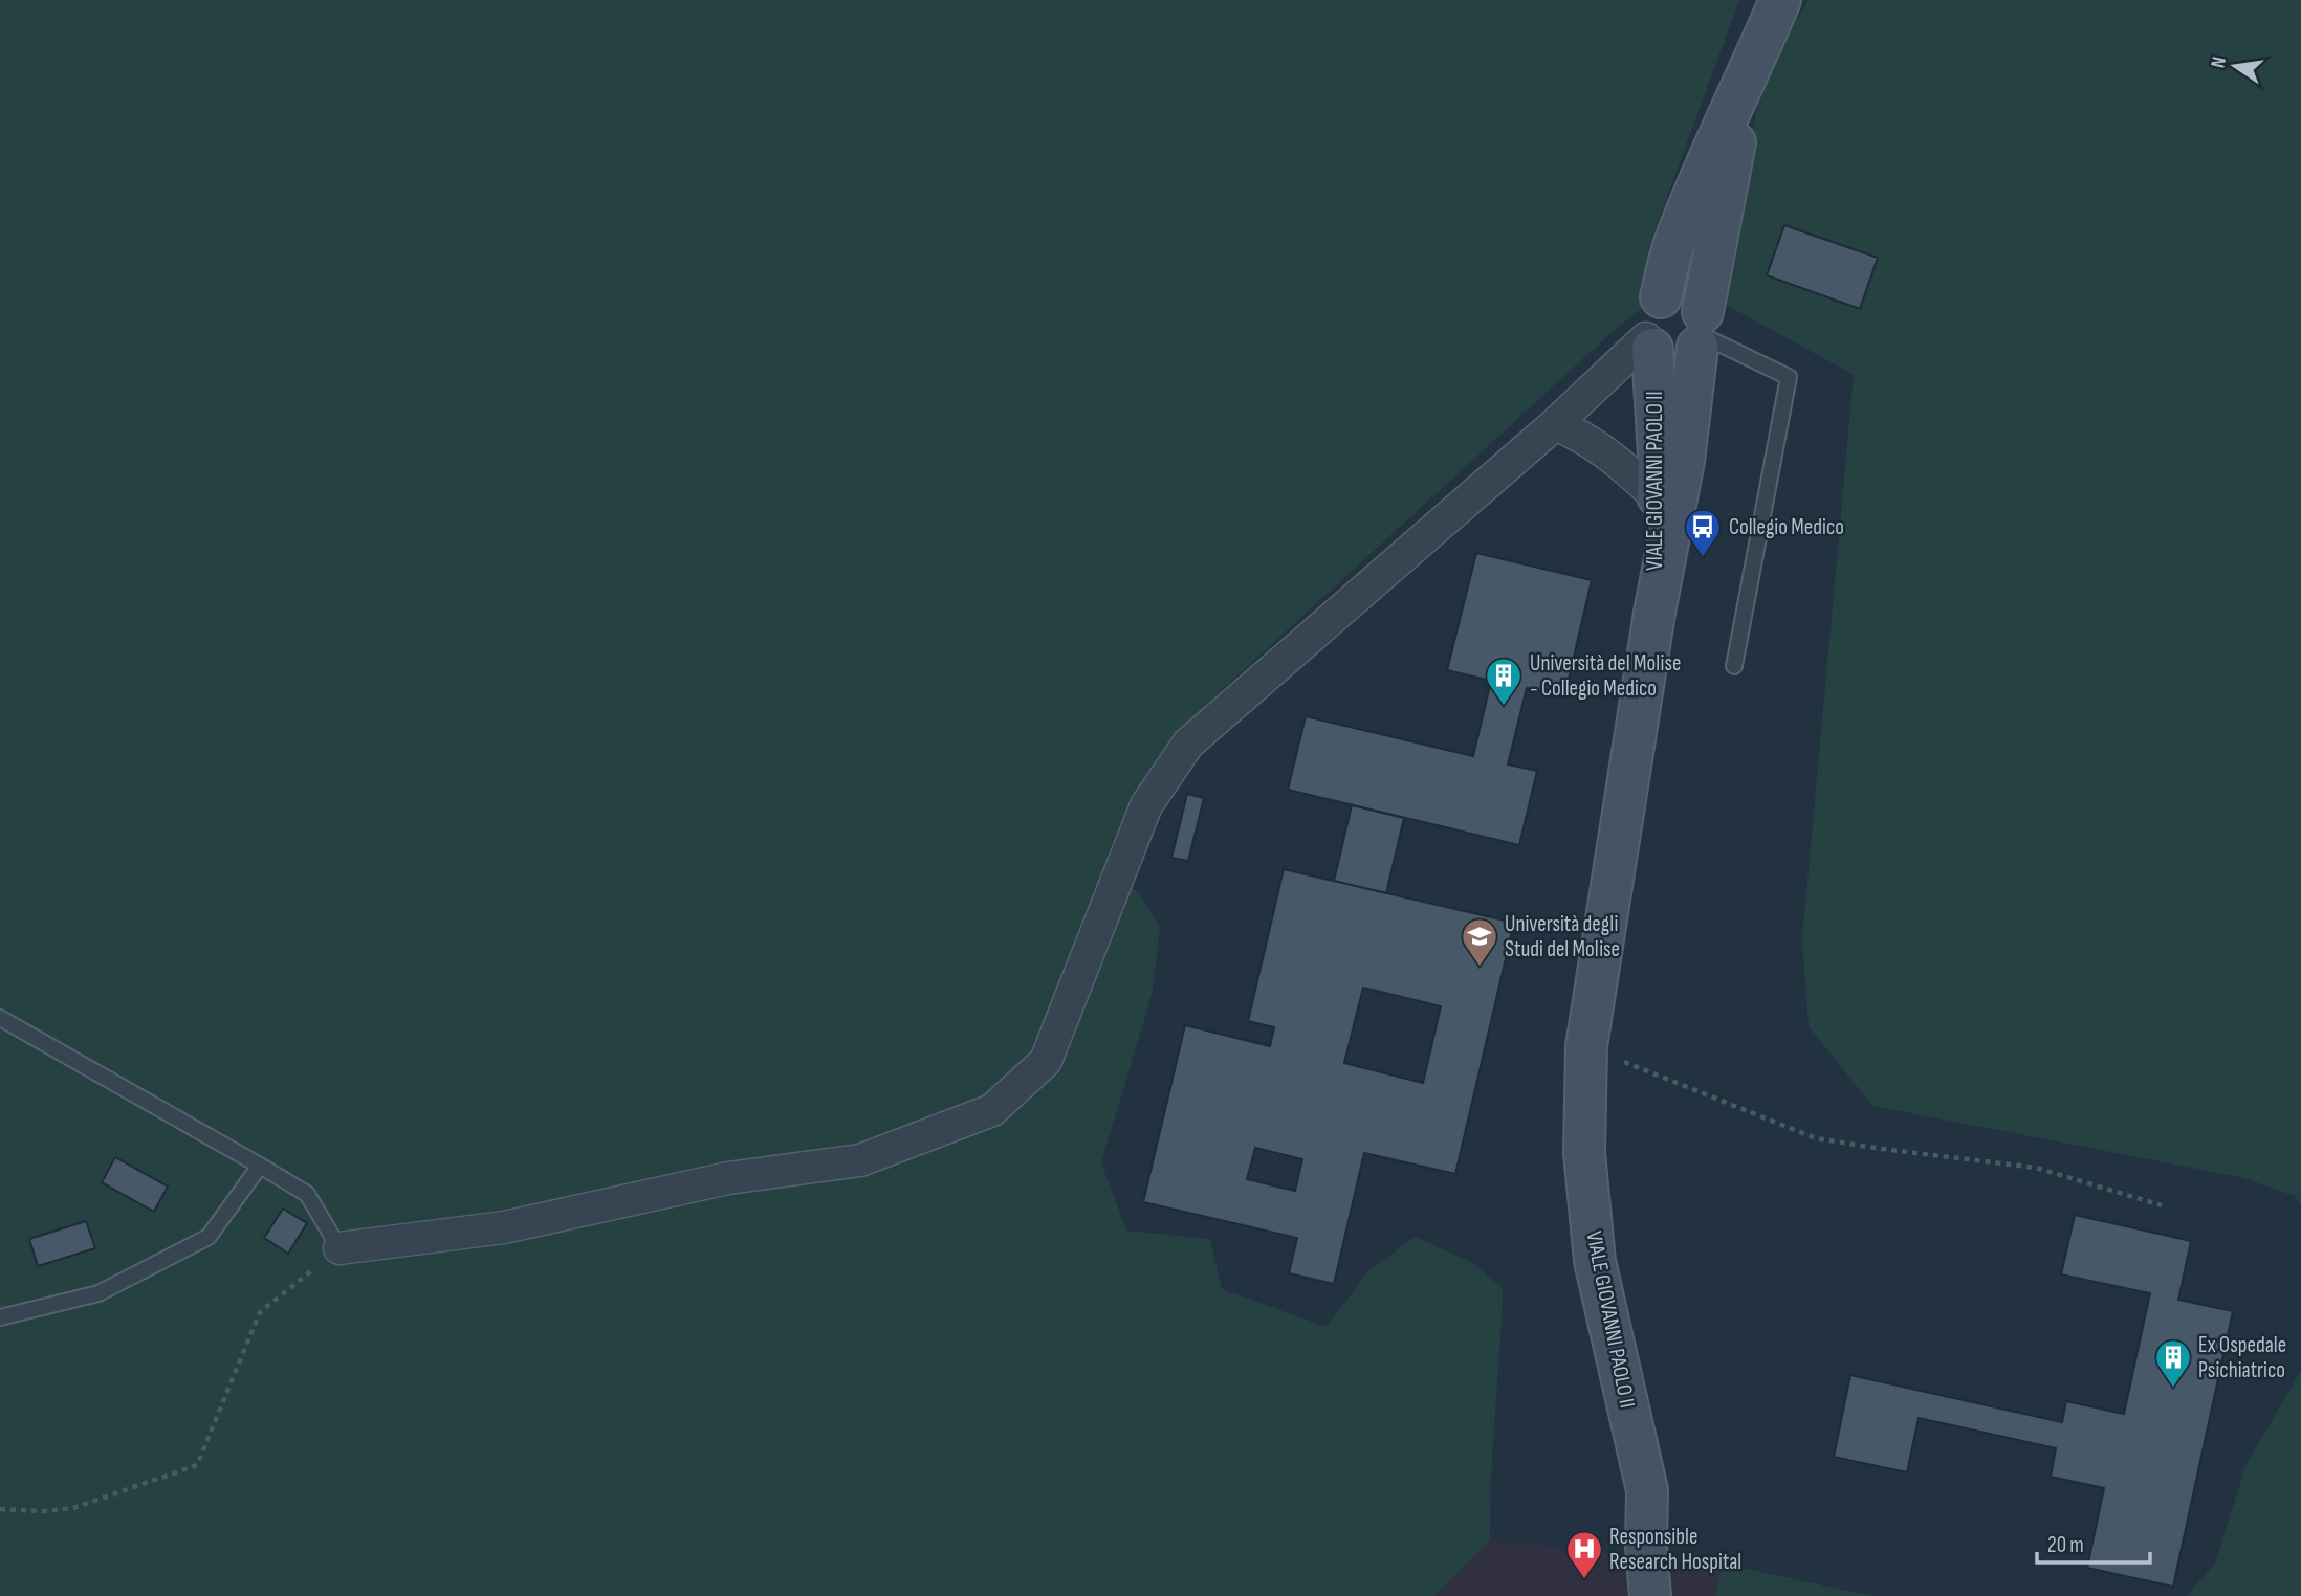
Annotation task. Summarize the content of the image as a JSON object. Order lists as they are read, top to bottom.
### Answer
{
  "streets": {
    "main road": ["VIALE GIOVANNI PAOLO II"]
  },
  "places": {
    "bus stop": ["Collegio Medico"],
    "building": ["Università del Molise - Collegio Medico", "Ex Ospedale Psichiatrico"],
    "school or university": ["Università degli Studi del Molise"],
    "hospital": ["Responsible Research Hospital"]
  },
  "scale_bar": "20 m",
  "north": "left"
}
